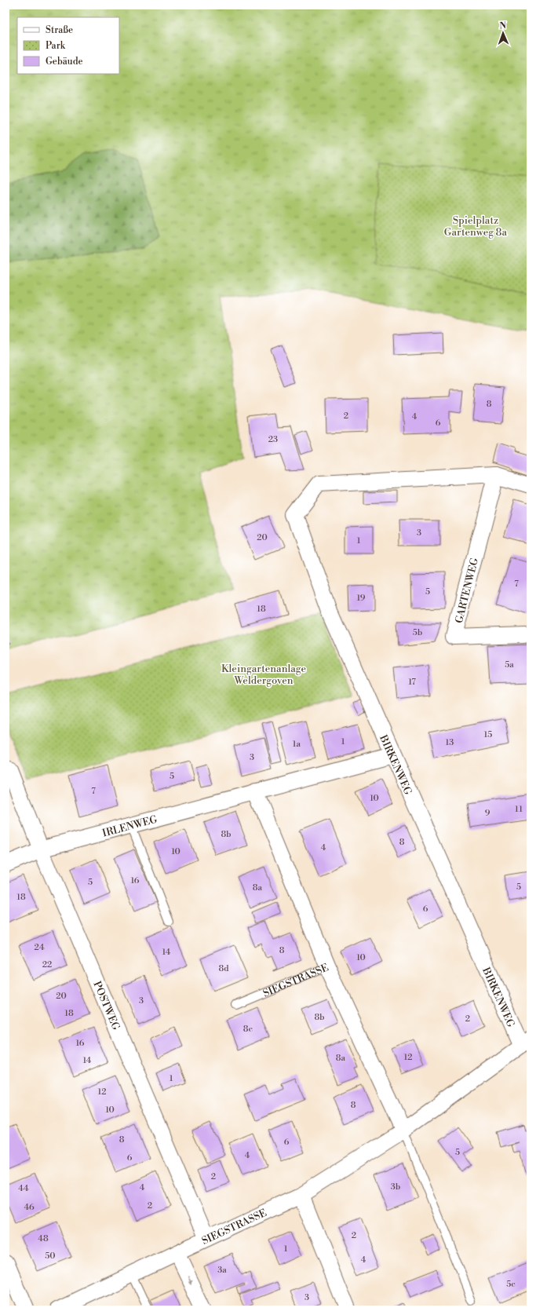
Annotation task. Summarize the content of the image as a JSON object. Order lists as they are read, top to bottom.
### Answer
{
  "streets": {
    "street": [
      "GARTENWEG",
      "BIRKENWEG",
      "IRLENWEG",
      "SIEGSTRASSE",
      "POSTWEG"
    ]
  },
  "crossings": [
    ["GARTENWEG", "BIRKENWEG"],
    ["BIRKENWEG", "IRLENWEG"],
    ["BIRKENWEG", "SIEGSTRASSE"],
    ["IRLENWEG", "POSTWEG"],
    ["SIEGSTRASSE", "POSTWEG"]
  ],
  "parks": ["Spielplatz Gartenweg 8a", "Kleingartenanlage Weldergoven"],
  "house_numbers": [
    "8",
    "2",
    "4",
    "6",
    "23",
    "3",
    "20",
    "1",
    "7",
    "5",
    "19",
    "18",
    "5b",
    "5a",
    "17",
    "15",
    "1",
    "13",
    "1a",
    "3",
    "5",
    "7",
    "10",
    "11",
    "9",
    "8b",
    "8",
    "4",
    "10",
    "16",
    "5",
    "5",
    "8a",
    "18",
    "6",
    "24",
    "8",
    "14",
    "10",
    "22",
    "8d",
    "20",
    "3",
    "18",
    "8b",
    "2",
    "8c",
    "16",
    "12",
    "8a",
    "14",
    "1",
    "12",
    "8",
    "10",
    "8",
    "6",
    "5",
    "4",
    "6",
    "2",
    "3b",
    "4",
    "44",
    "2",
    "46",
    "2",
    "48",
    "1",
    "50",
    "4",
    "3a",
    "5c",
    "3"
  ],
  "legend": ["Straße", "Park", "Gebäude"],
  "north": "top"
}
